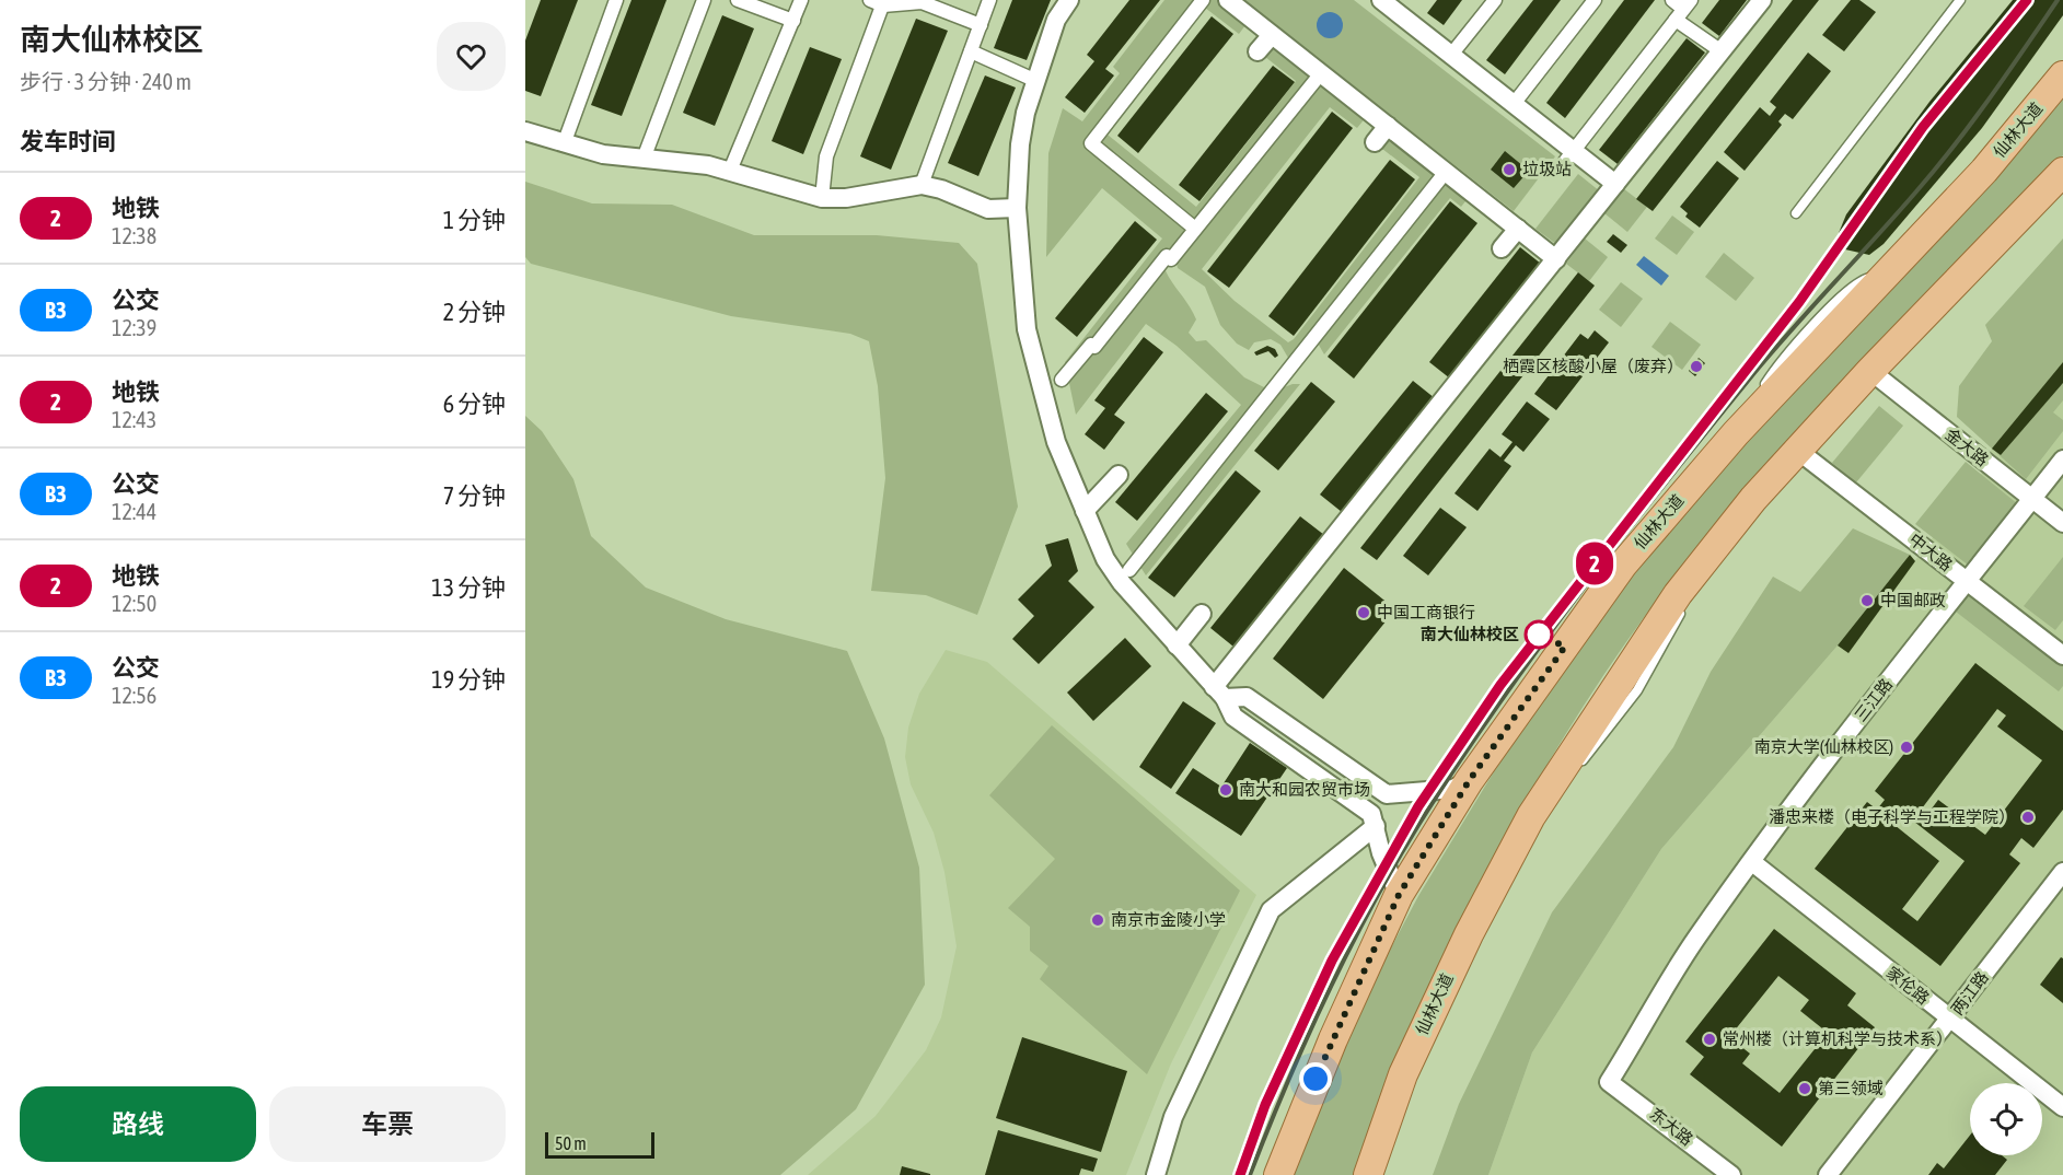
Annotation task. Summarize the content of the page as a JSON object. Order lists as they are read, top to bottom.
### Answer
{
  "streets": {
    "main road": ["仙林大道"],
    "street": [
      "金大路",
      "中大路",
      "三江路",
      "家伦路",
      "两江路",
      "东大路"
    ]
  },
  "crossings": [
    ["仙林大道", "金大路"],
    ["仙林大道", "中大路"],
    ["金大路", "三江路"],
    ["中大路", "三江路"],
    ["三江路", "家伦路"],
    ["三江路", "东大路"],
    ["家伦路", "两江路"]
  ],
  "places": [
    "垃圾站",
    "栖霞区核酸小屋（废弃）",
    "中国邮政",
    "中国工商银行",
    "南大仙林校区",
    "南京大学(仙林校区)",
    "南大和园农贸市场",
    "潘忠来楼（电子科学与工程学院）",
    "南京市金陵小学",
    "常州楼（计算机科学与技术系）",
    "第三领域"
  ],
  "lines": ["metro line 2"],
  "scale_bar": "50 m",
  "page": {
    "heading": [
      ["南大仙林校区", "步行 · 3 分钟 · 240 m"],
      "发车时间"
    ],
    "on_map": "2",
    "list": [
      {
        "mark": "2",
        "name": "地铁",
        "note": "12:38",
        "value": "1 分钟"
      },
      {
        "mark": "B3",
        "name": "公交",
        "note": "12:39",
        "value": "2 分钟"
      },
      {
        "mark": "2",
        "name": "地铁",
        "note": "12:43",
        "value": "6 分钟"
      },
      {
        "mark": "B3",
        "name": "公交",
        "note": "12:44",
        "value": "7 分钟"
      },
      {
        "mark": "2",
        "name": "地铁",
        "note": "12:50",
        "value": "13 分钟"
      },
      {
        "mark": "B3",
        "name": "公交",
        "note": "12:56",
        "value": "19 分钟"
      }
    ],
    "buttons": ["路线", "车票"],
    "scale": "50 m"
  }
}
